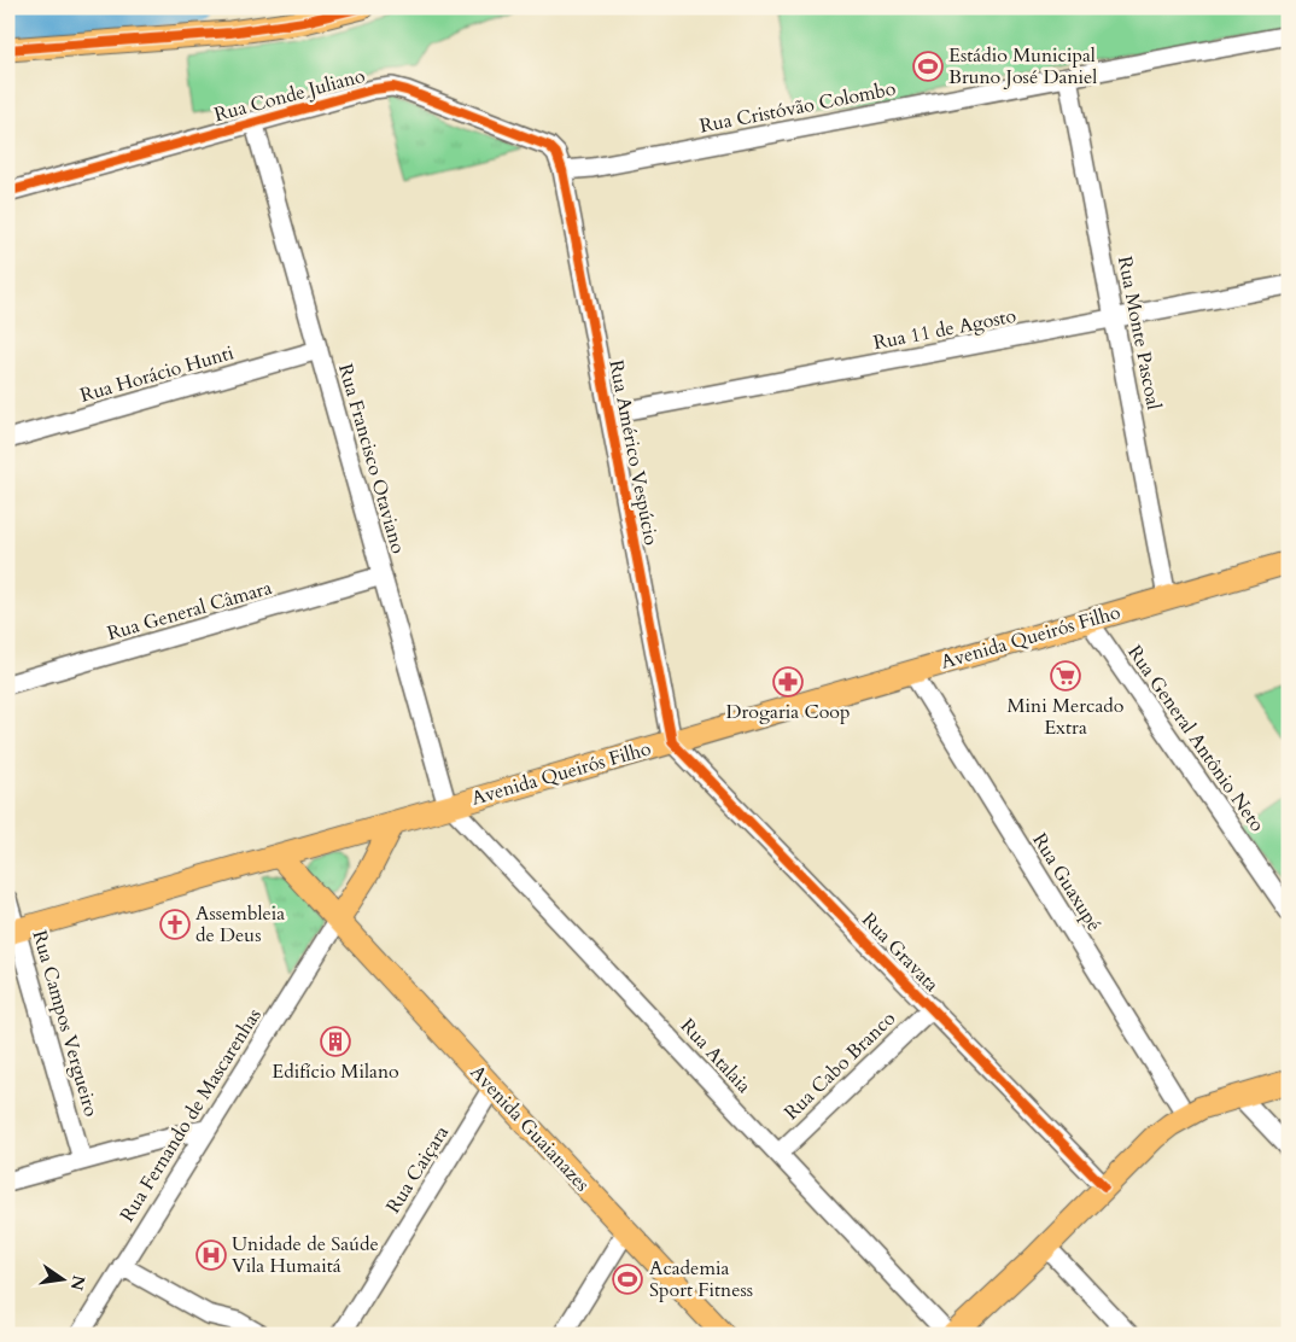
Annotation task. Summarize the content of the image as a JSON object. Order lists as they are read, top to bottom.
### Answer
{
  "streets": {
    "main road": ["Avenida Queirós Filho", "Avenida Guaianazes"],
    "street": [
      "Rua Conde Juliano",
      "Rua Cristóvão Colombo",
      "Rua 11 de Agosto",
      "Rua Monte Pascoal",
      "Rua Horácio Hunti",
      "Rua Américo Vespúcio",
      "Rua Francisco Otaviano",
      "Rua General Câmara",
      "Rua General Antônio Neto",
      "Rua Guaxupé",
      "Rua Gravata",
      "Rua Campos Vergueiro",
      "Rua Atalaia",
      "Rua Cabo Branco",
      "Rua Fernando de Mascarenhas",
      "Rua Caiçara"
    ]
  },
  "crossings": [
    ["Rua Conde Juliano", "Rua Cristóvão Colombo"],
    ["Rua Conde Juliano", "Rua Américo Vespúcio"],
    ["Rua Conde Juliano", "Rua Francisco Otaviano"],
    ["Rua Cristóvão Colombo", "Rua Monte Pascoal"],
    ["Rua Cristóvão Colombo", "Rua Américo Vespúcio"],
    ["Rua 11 de Agosto", "Rua Monte Pascoal"],
    ["Rua 11 de Agosto", "Rua Américo Vespúcio"],
    ["Rua Monte Pascoal", "Avenida Queirós Filho"],
    ["Rua Horácio Hunti", "Rua Francisco Otaviano"],
    ["Rua Américo Vespúcio", "Avenida Queirós Filho"],
    ["Rua Américo Vespúcio", "Rua Gravata"],
    ["Rua Francisco Otaviano", "Rua General Câmara"],
    ["Rua Francisco Otaviano", "Avenida Queirós Filho"],
    ["Rua Francisco Otaviano", "Rua Atalaia"],
    ["Avenida Queirós Filho", "Rua General Antônio Neto"],
    ["Avenida Queirós Filho", "Rua Guaxupé"],
    ["Avenida Queirós Filho", "Rua Gravata"],
    ["Avenida Queirós Filho", "Rua Campos Vergueiro"],
    ["Avenida Queirós Filho", "Rua Atalaia"],
    ["Avenida Queirós Filho", "Avenida Guaianazes"],
    ["Rua Gravata", "Rua Cabo Branco"],
    ["Rua Atalaia", "Rua Cabo Branco"],
    ["Rua Fernando de Mascarenhas", "Avenida Guaianazes"],
    ["Avenida Guaianazes", "Rua Caiçara"]
  ],
  "places": {
    "sports": ["Estádio Municipal Bruno José Daniel", "Academia Sport Fitness"],
    "supermarket": ["Mini Mercado Extra"],
    "pharmacy": ["Drogaria Coop"],
    "church": ["Assembleia de Deus"],
    "building": ["Edifício Milano"],
    "hospital": ["Unidade de Saúde Vila Humaitá"]
  },
  "north": "right"
}
